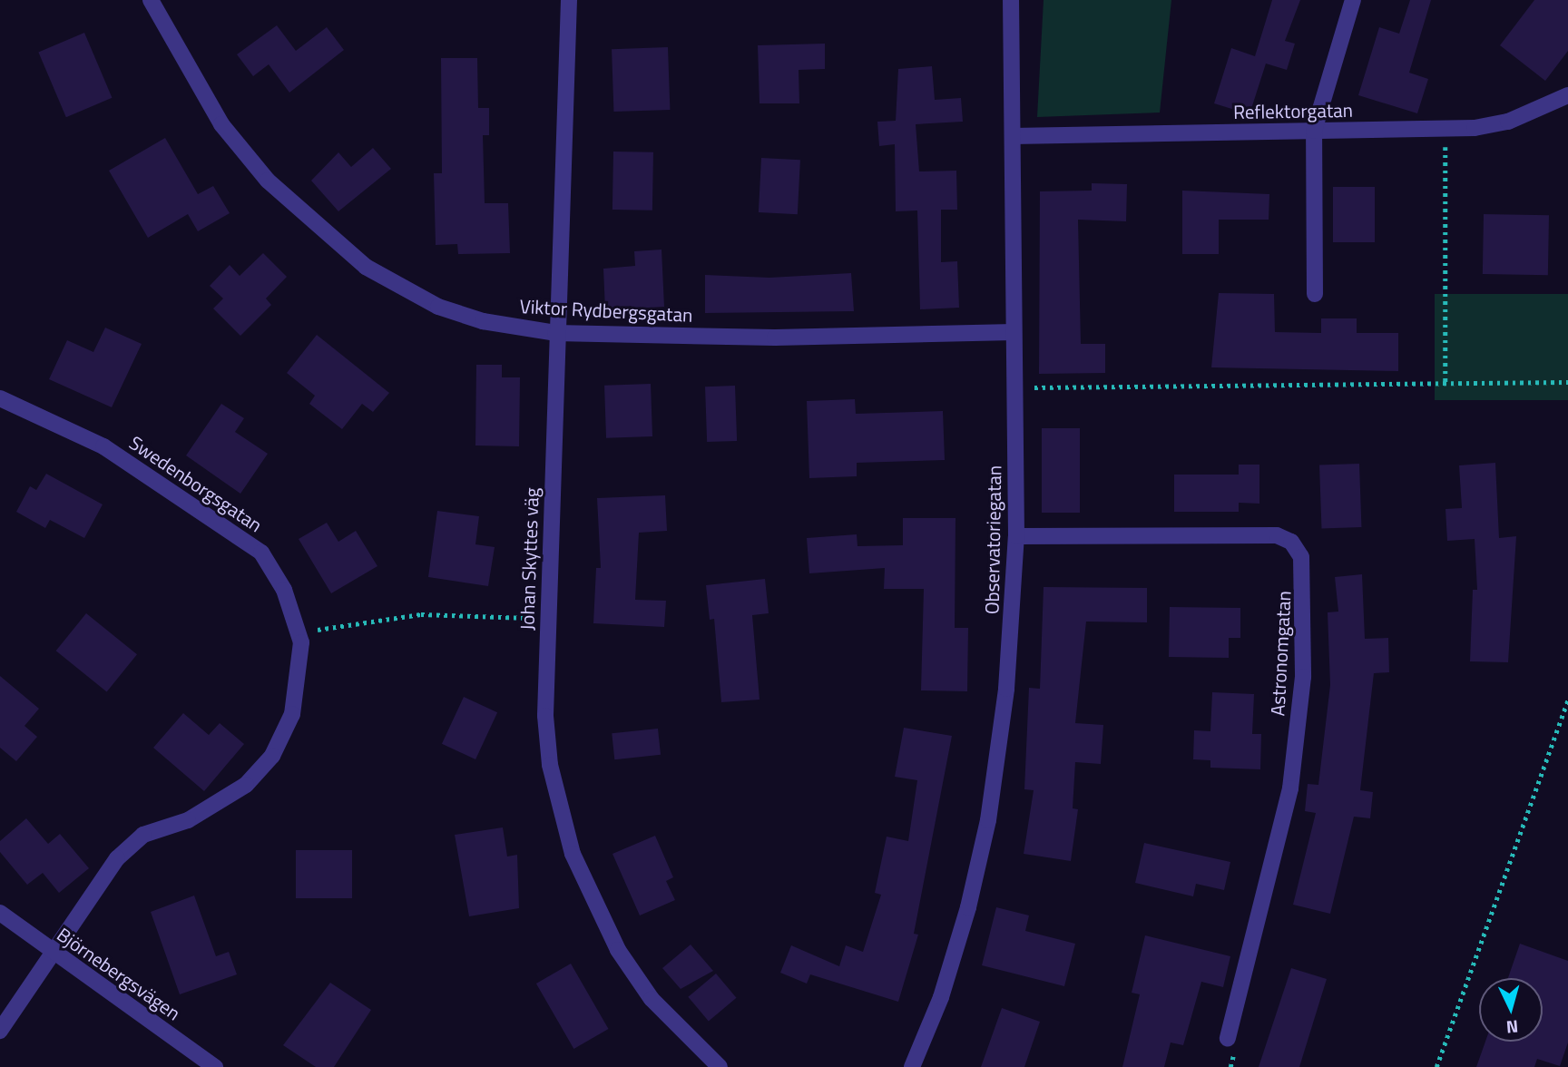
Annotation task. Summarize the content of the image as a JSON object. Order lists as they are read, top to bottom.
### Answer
{
  "streets": {
    "street": [
      "Reflektorgatan",
      "Viktor Rydbergsgatan",
      "Swedenborgsgatan",
      "Observatoriegatan",
      "Johan Skyttes väg",
      "Astronomgatan",
      "Björnebergsvägen"
    ]
  },
  "crossings": [
    ["Reflektorgatan", "Observatoriegatan"],
    ["Viktor Rydbergsgatan", "Observatoriegatan"],
    ["Viktor Rydbergsgatan", "Johan Skyttes väg"],
    ["Swedenborgsgatan", "Björnebergsvägen"],
    ["Observatoriegatan", "Astronomgatan"]
  ],
  "north": "bottom"
}
